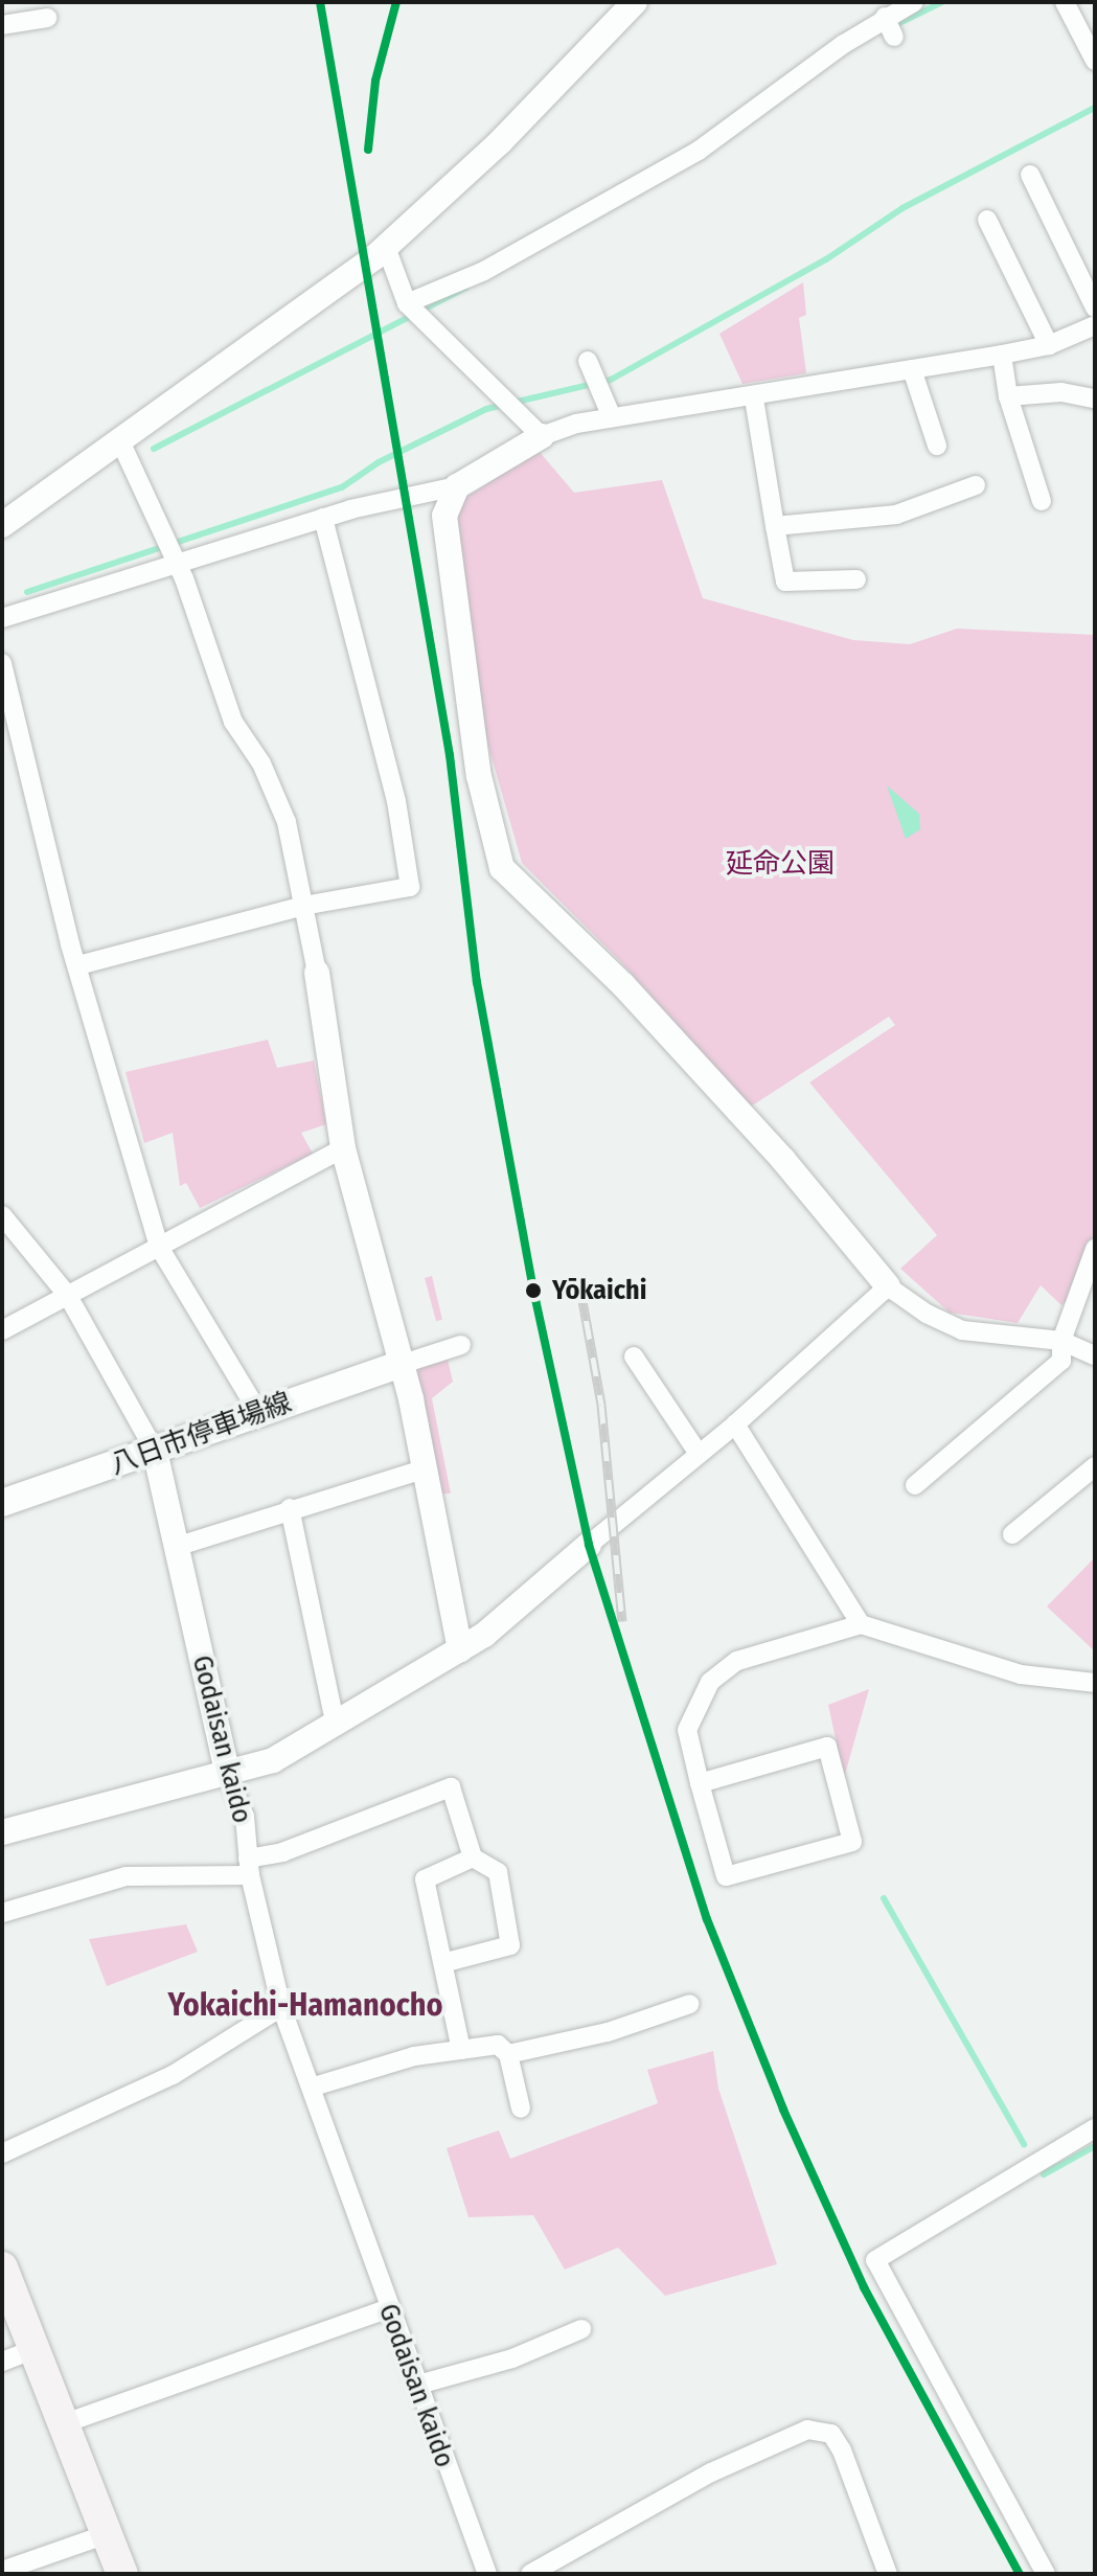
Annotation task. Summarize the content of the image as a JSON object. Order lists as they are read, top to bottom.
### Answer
{
  "streets": {
    "main road": ["八日市停車場線"],
    "street": ["Godaisan kaido"]
  },
  "crossings": [
    ["八日市停車場線", "Godaisan kaido"]
  ],
  "districts": ["Yokaichi-Hamanocho"],
  "parks": ["延命公園"],
  "places": ["Yōkaichi"]
}
